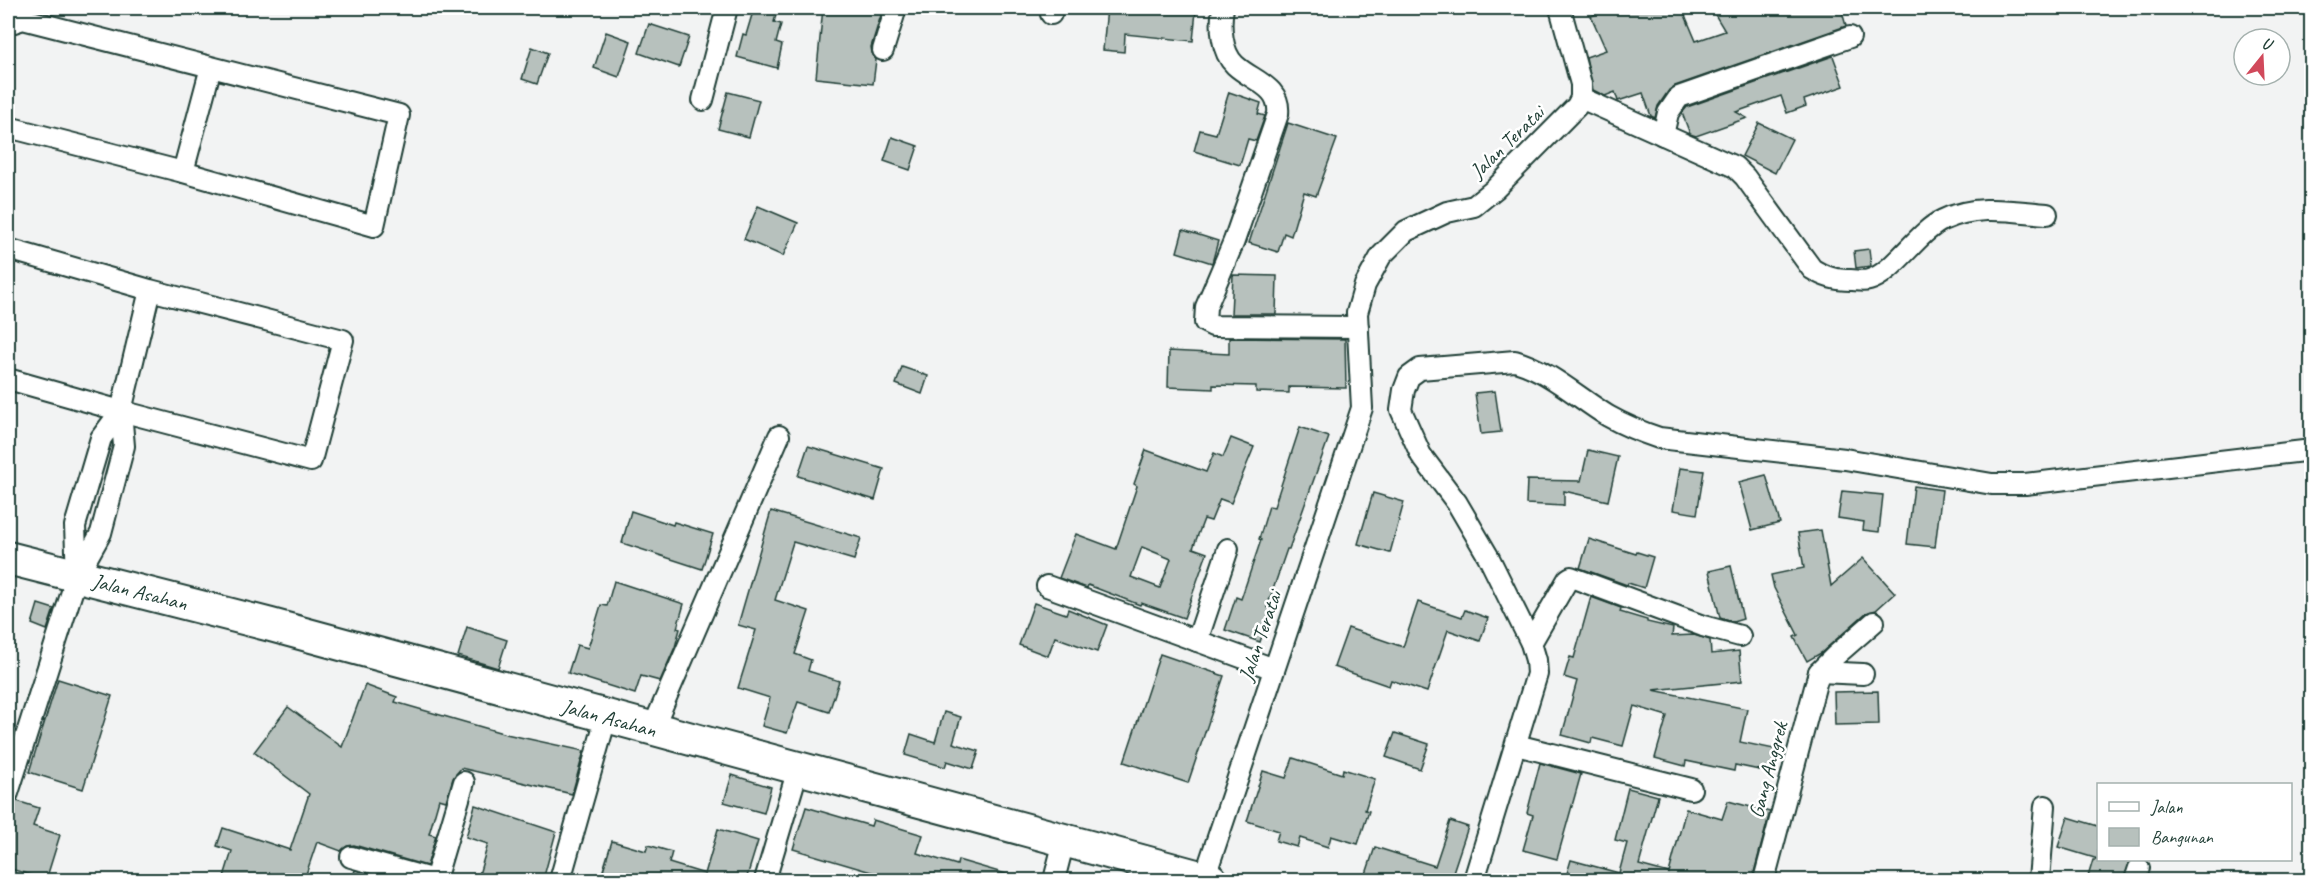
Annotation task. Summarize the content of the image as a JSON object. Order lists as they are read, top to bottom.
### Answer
{
  "streets": {
    "main road": ["Jalan Asahan"],
    "street": ["Jalan Teratai", "Gang Anggrek"]
  },
  "crossings": [
    ["Jalan Teratai", "Jalan Asahan"]
  ],
  "legend": ["Jalan", "Bangunan"],
  "north": "top"
}
